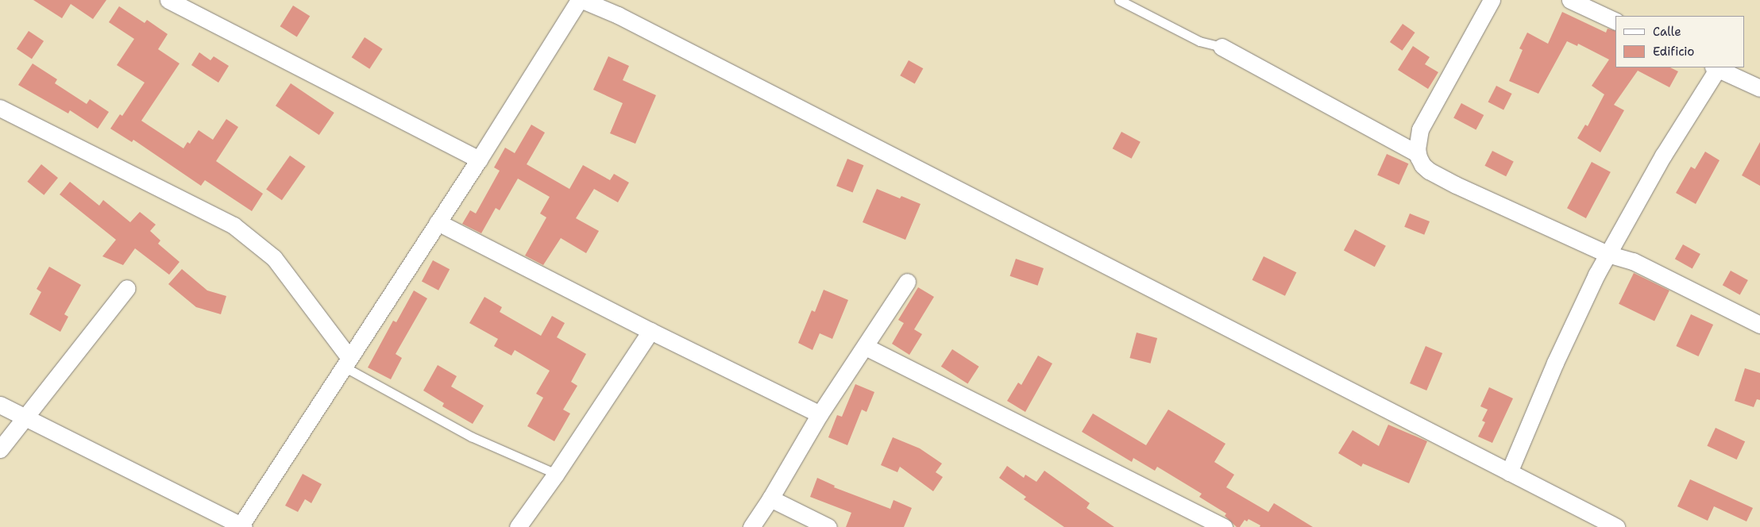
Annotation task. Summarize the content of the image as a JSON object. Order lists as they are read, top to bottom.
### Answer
{
  "legend": ["Calle", "Edificio"]
}
